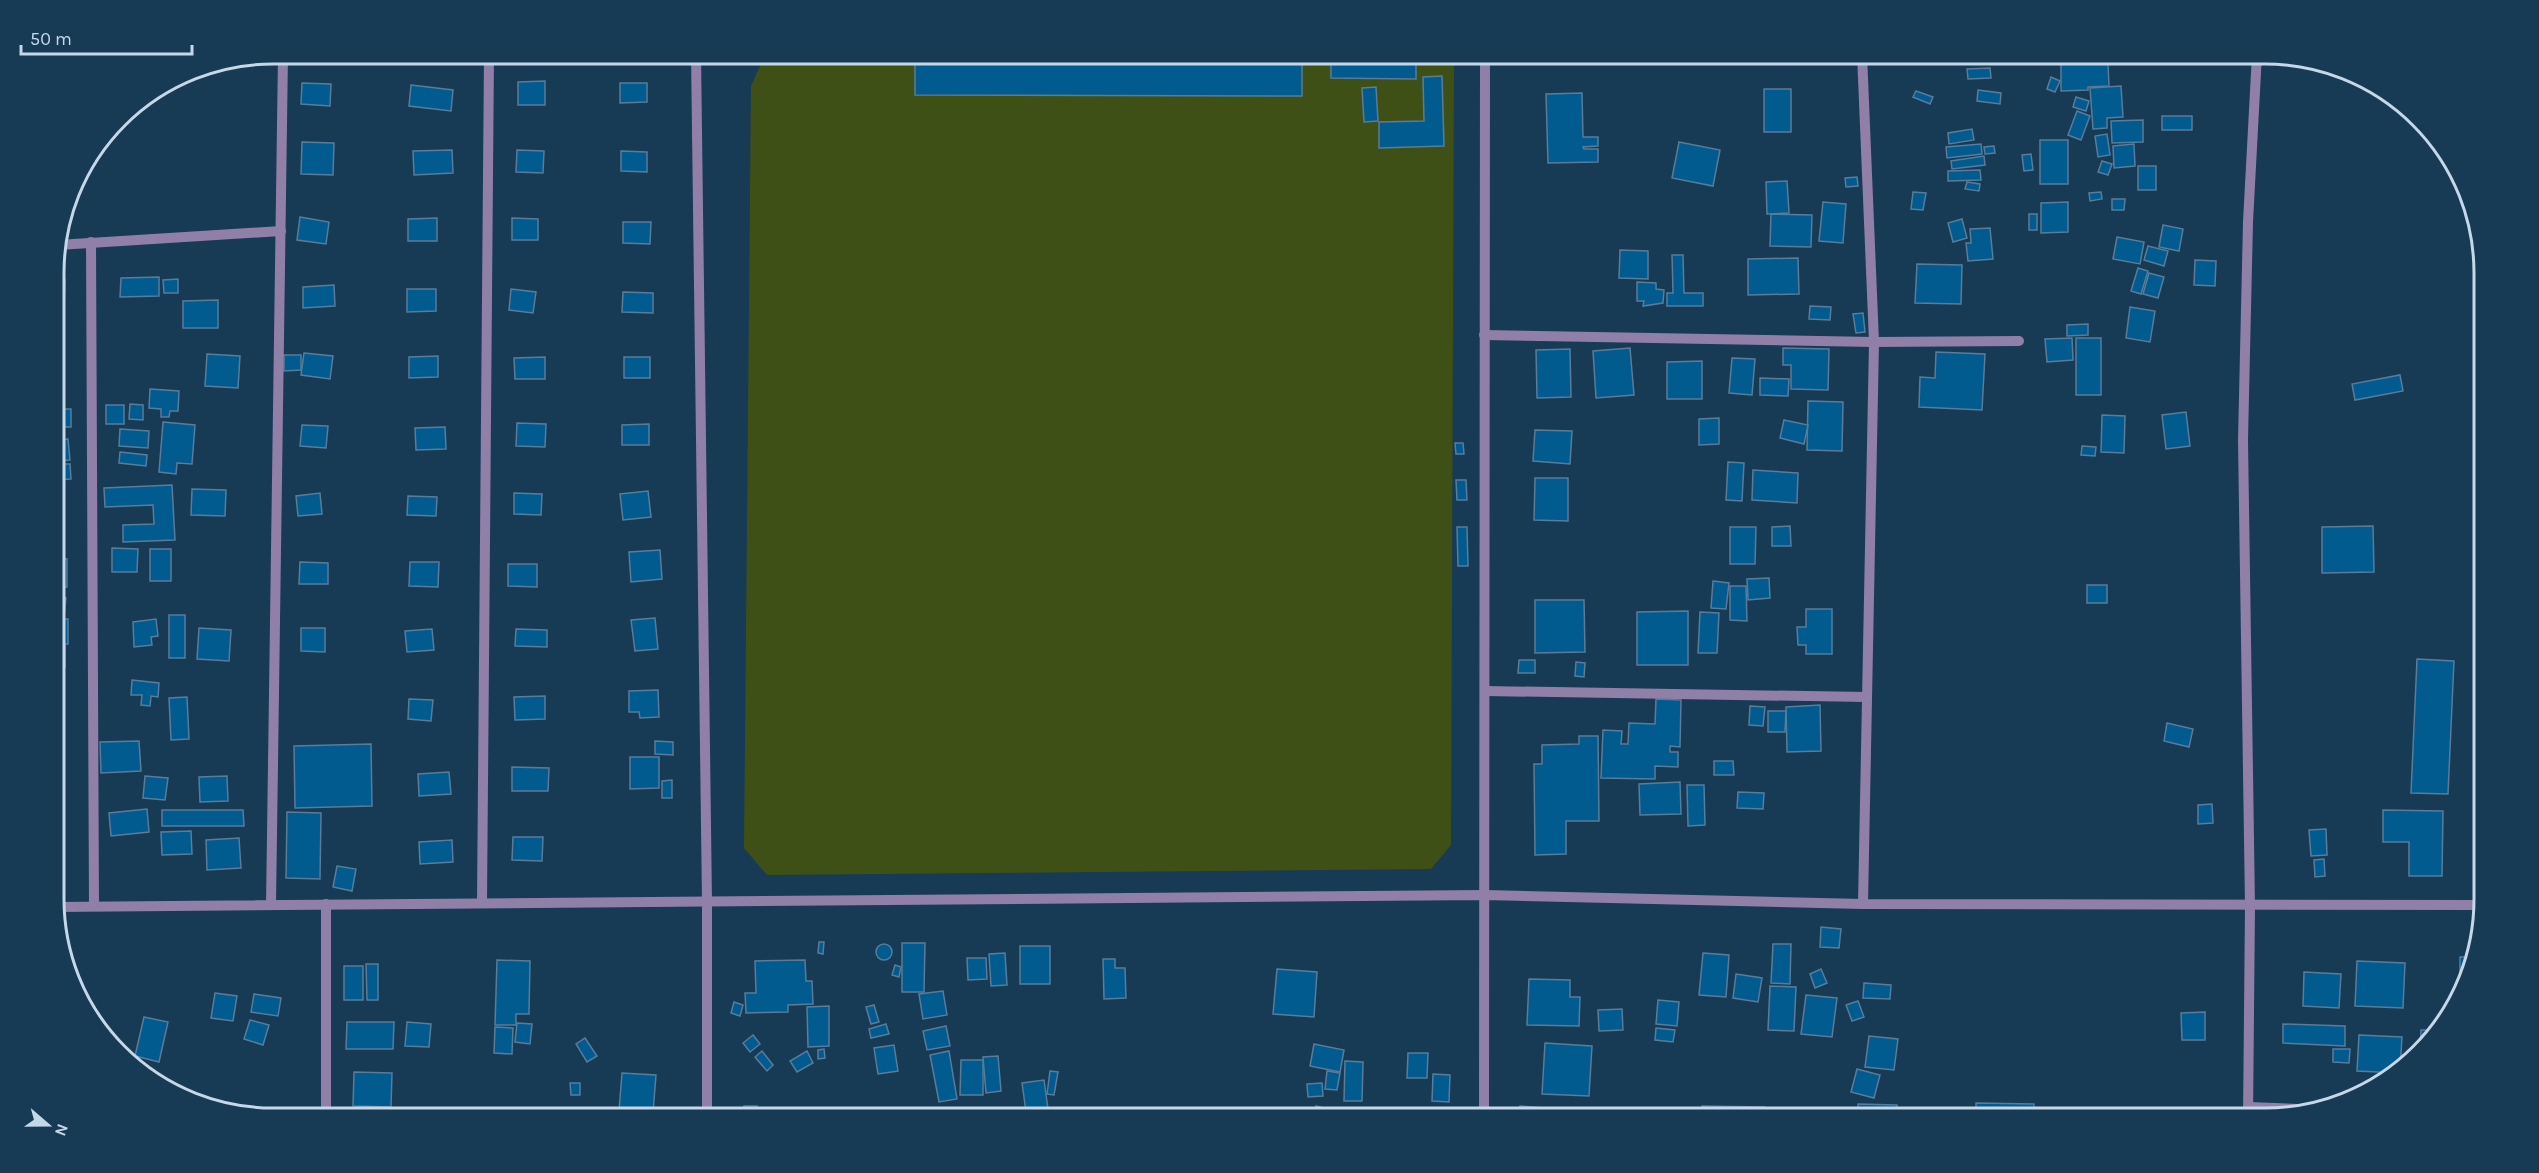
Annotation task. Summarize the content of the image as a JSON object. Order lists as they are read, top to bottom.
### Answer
{
  "scale_bar": "50 m",
  "north": "right"
}
